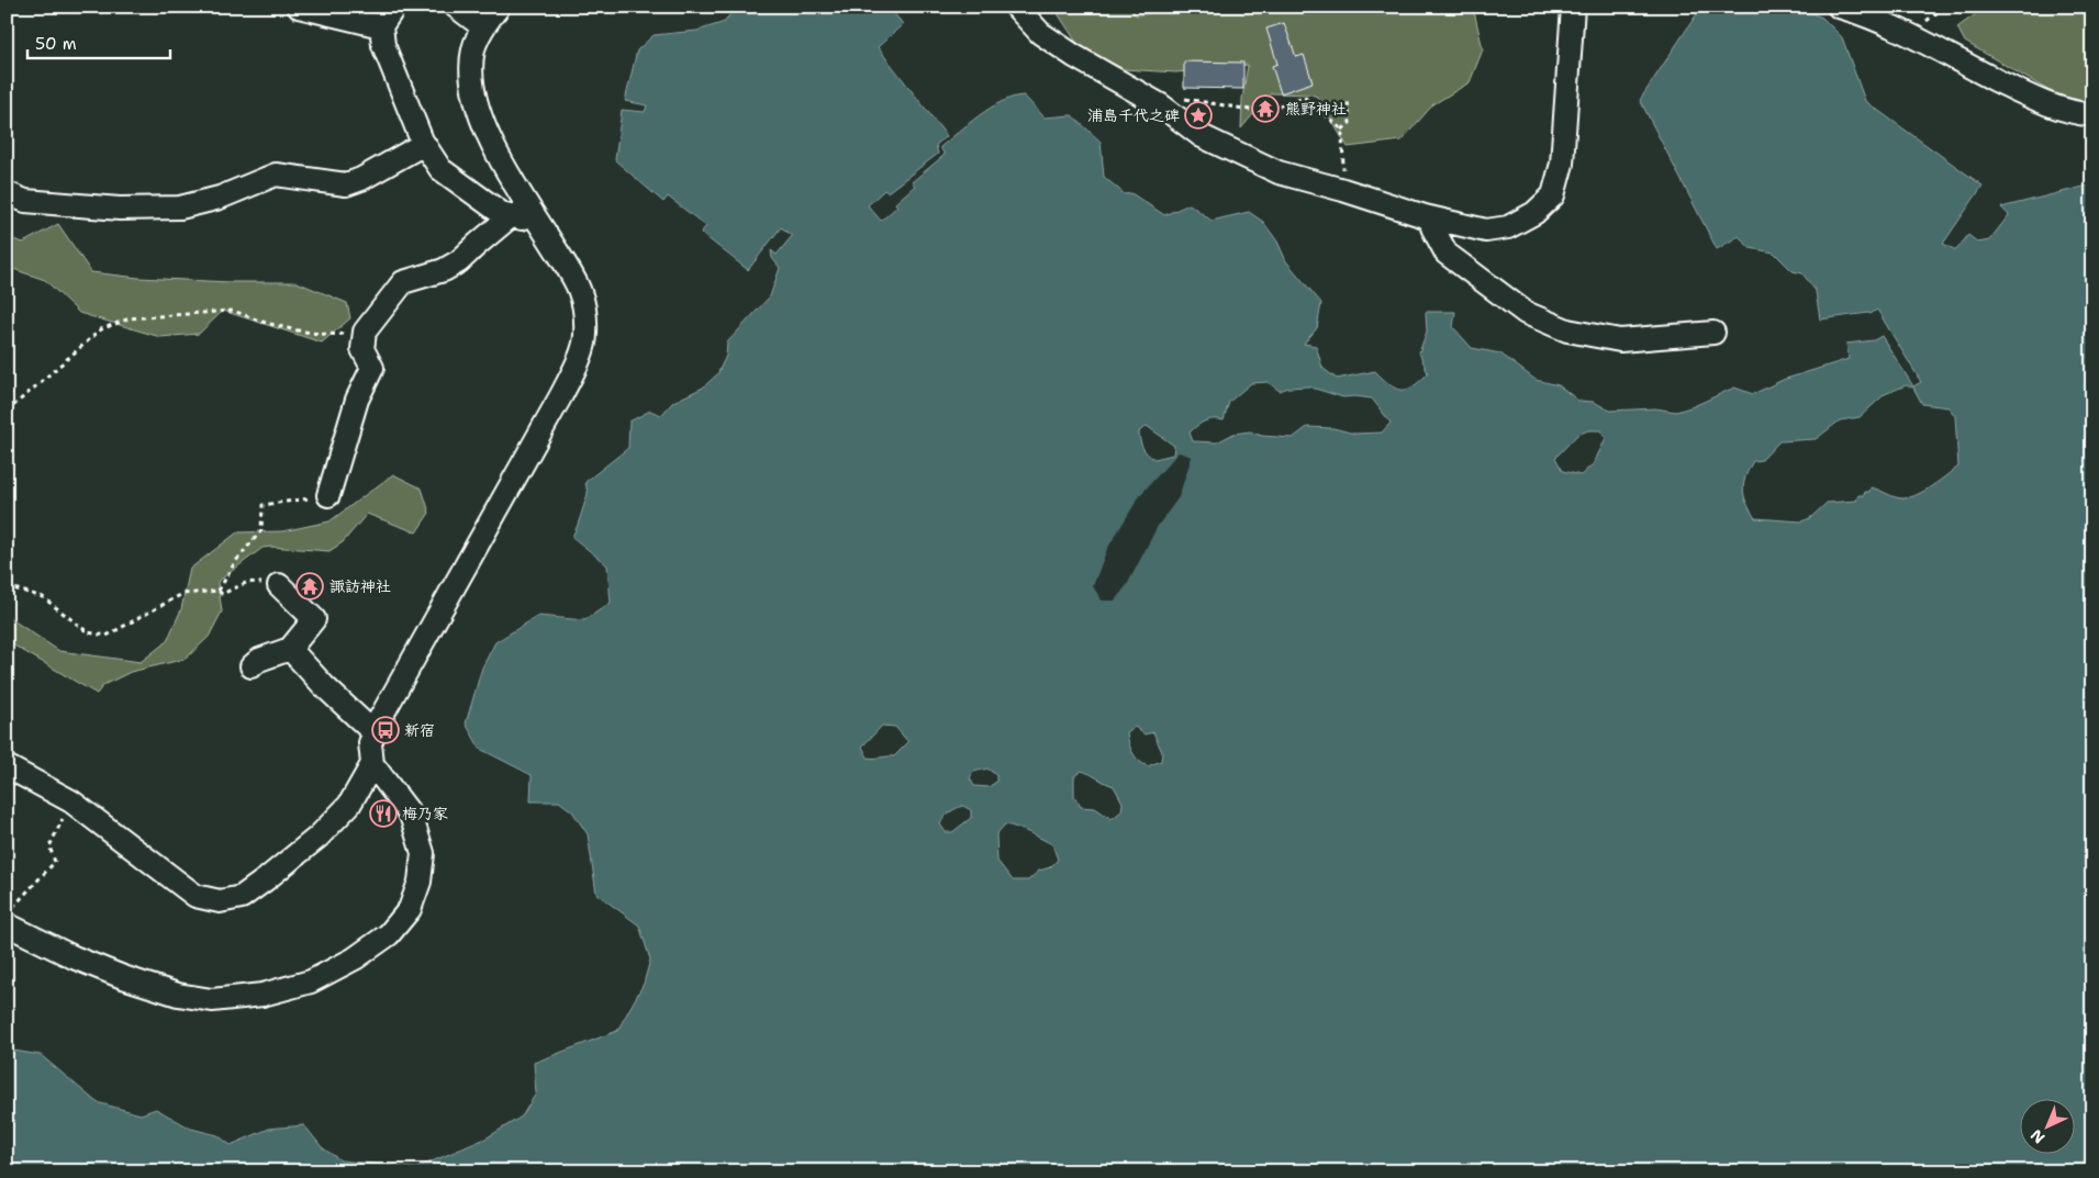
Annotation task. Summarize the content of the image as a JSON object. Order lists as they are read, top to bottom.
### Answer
{
  "places": {
    "temple": ["熊野神社", "諏訪神社"],
    "place": ["浦島千代之碑"],
    "bus stop": ["新宿"],
    "restaurant": ["梅乃家"]
  },
  "scale_bar": "50 m",
  "north": "bottom left"
}
